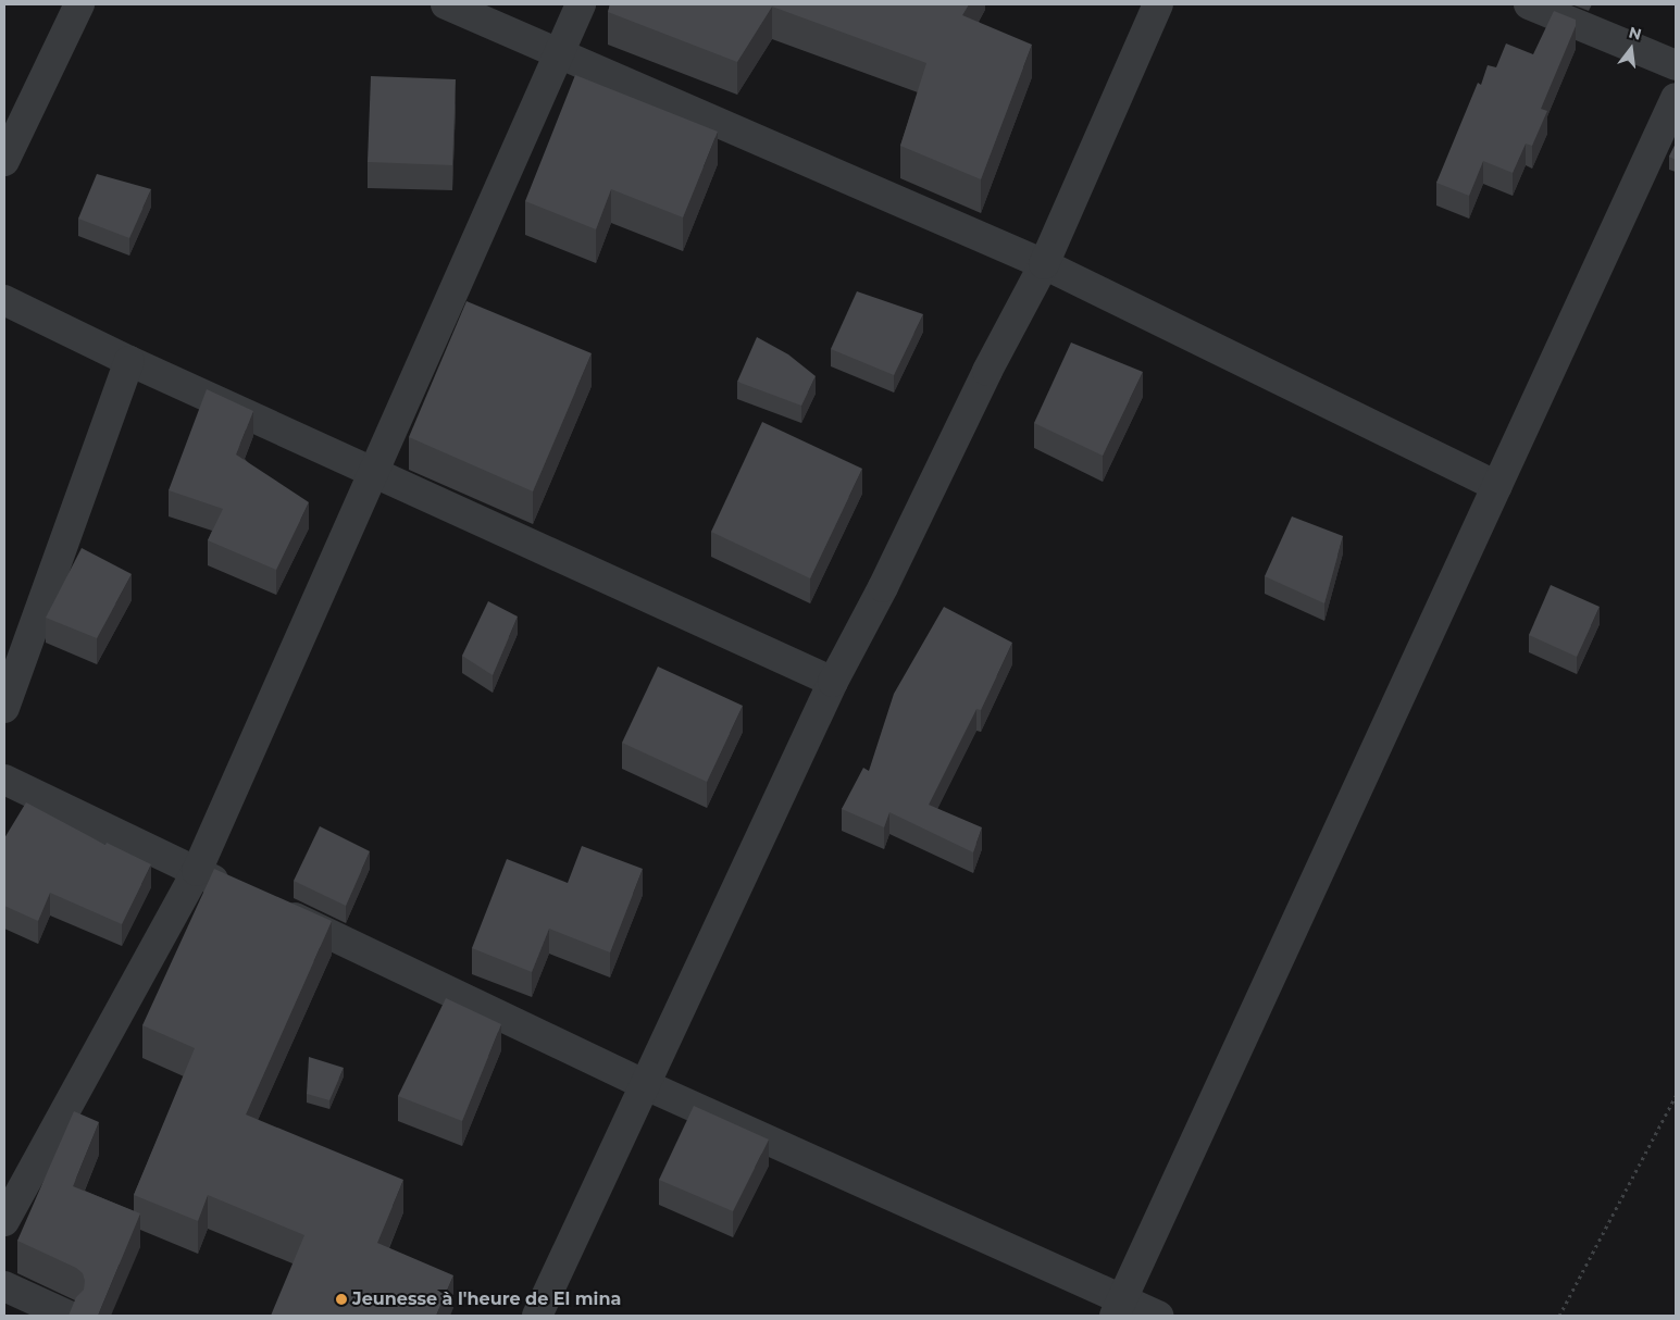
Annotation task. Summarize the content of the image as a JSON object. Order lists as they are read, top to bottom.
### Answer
{
  "places": ["Jeunesse à l'heure de El mina"],
  "north": "top"
}
